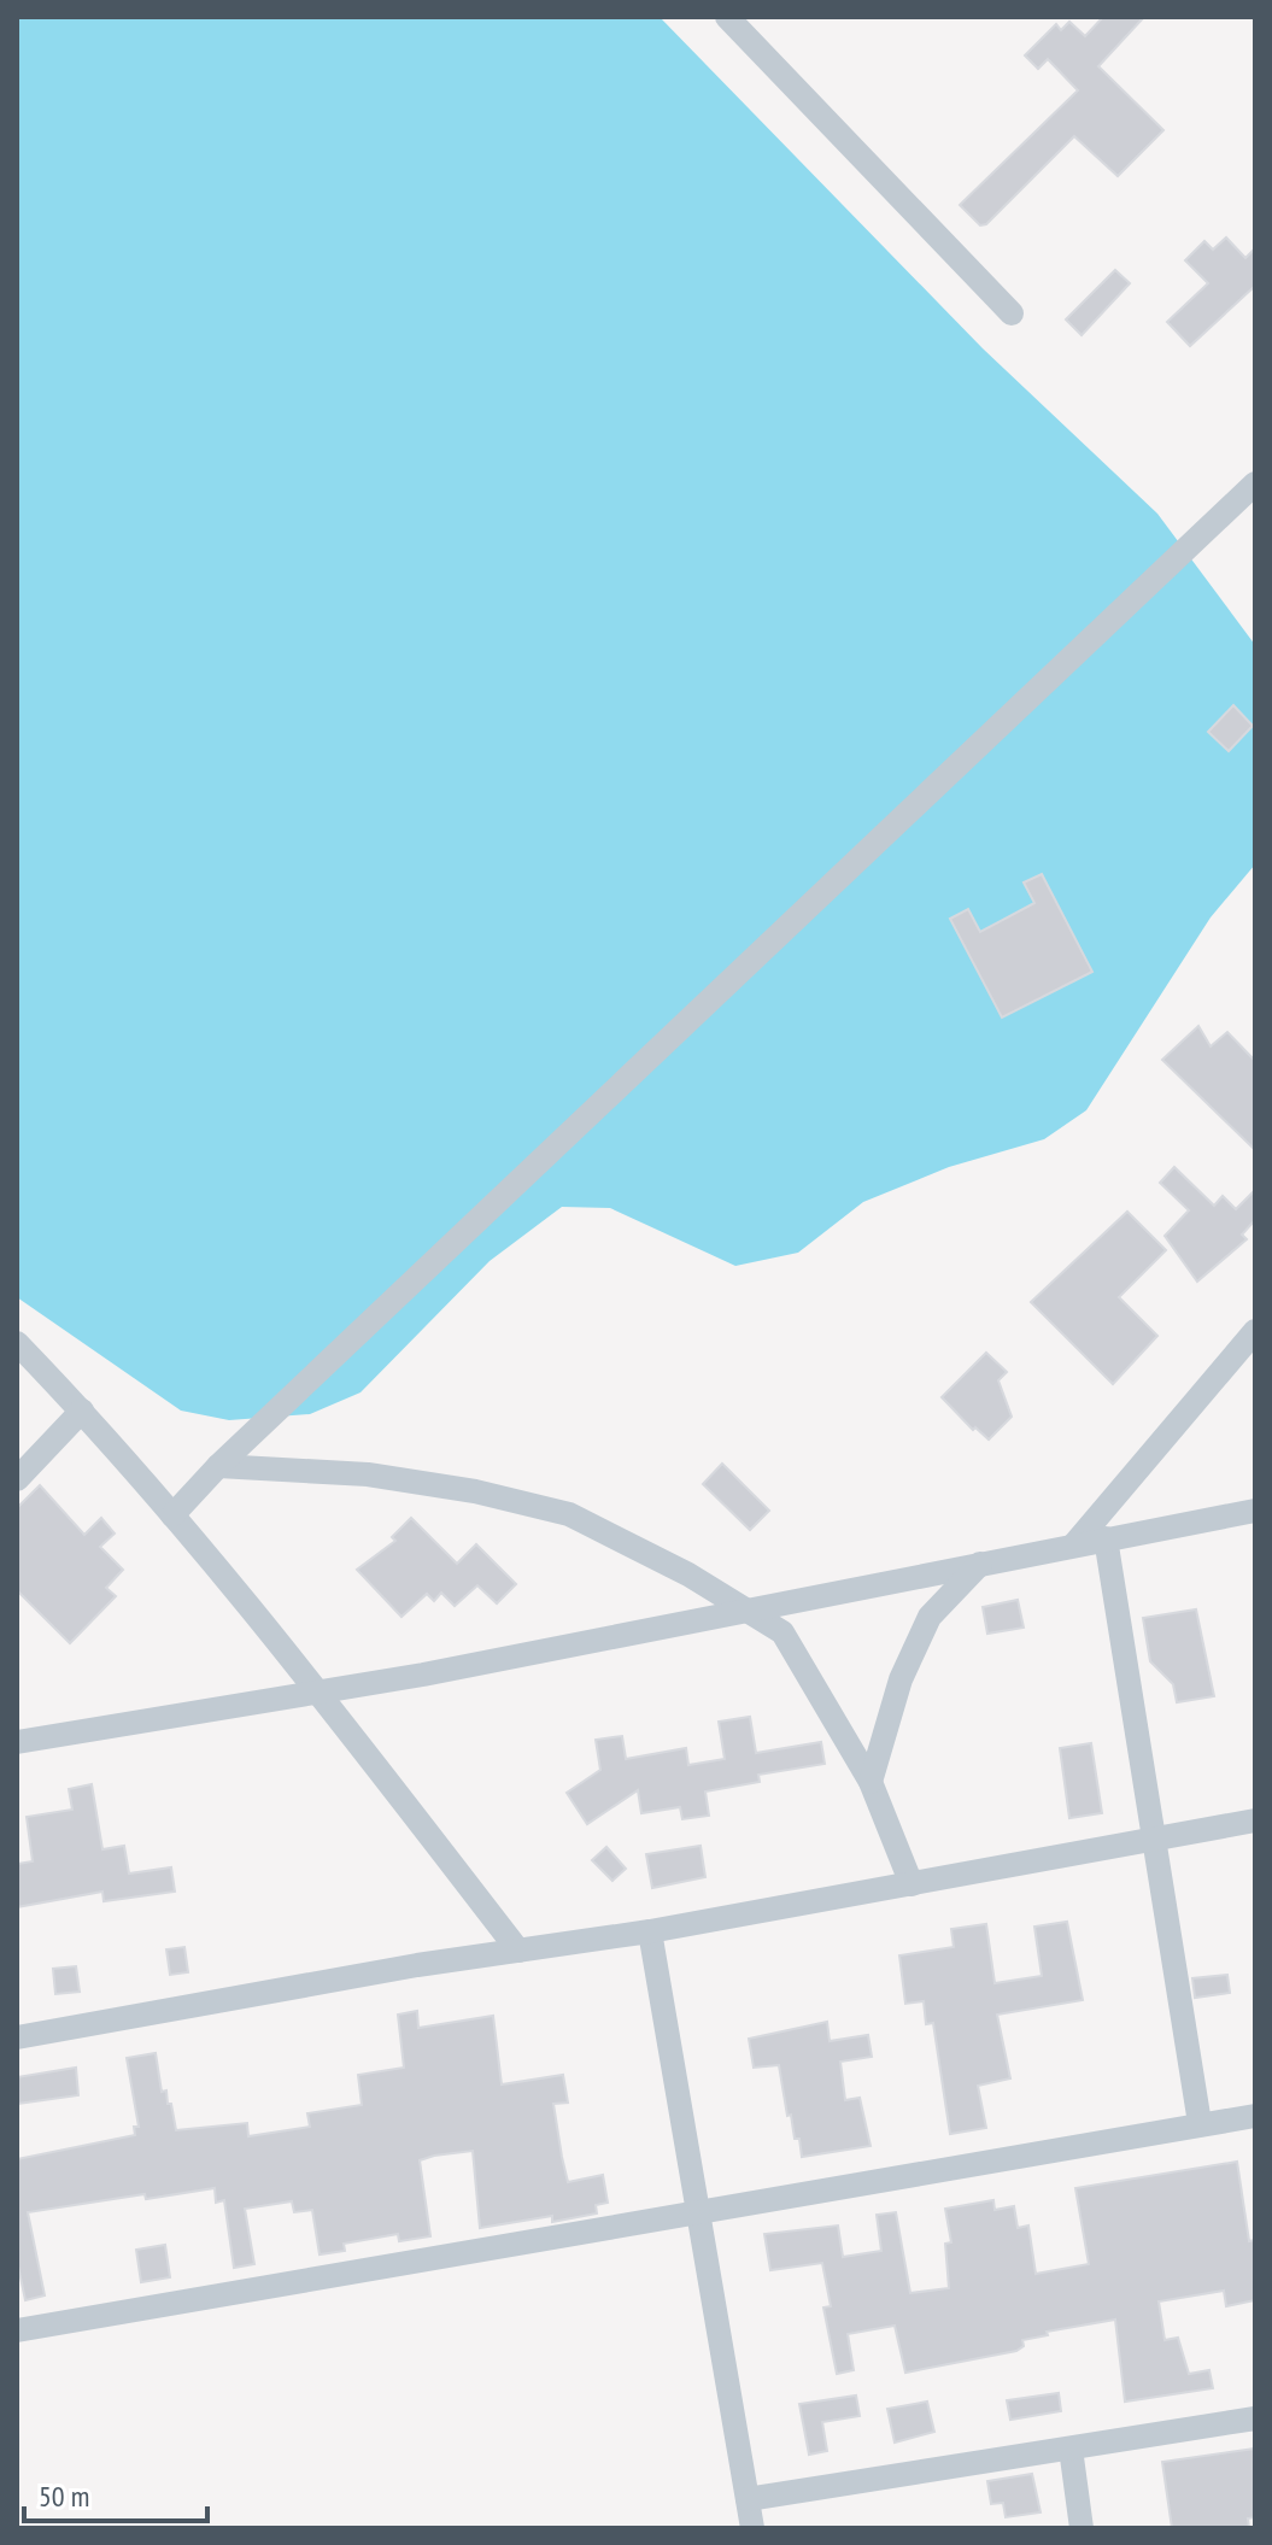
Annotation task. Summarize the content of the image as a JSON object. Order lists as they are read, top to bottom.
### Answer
{
  "scale_bar": "50 m"
}
